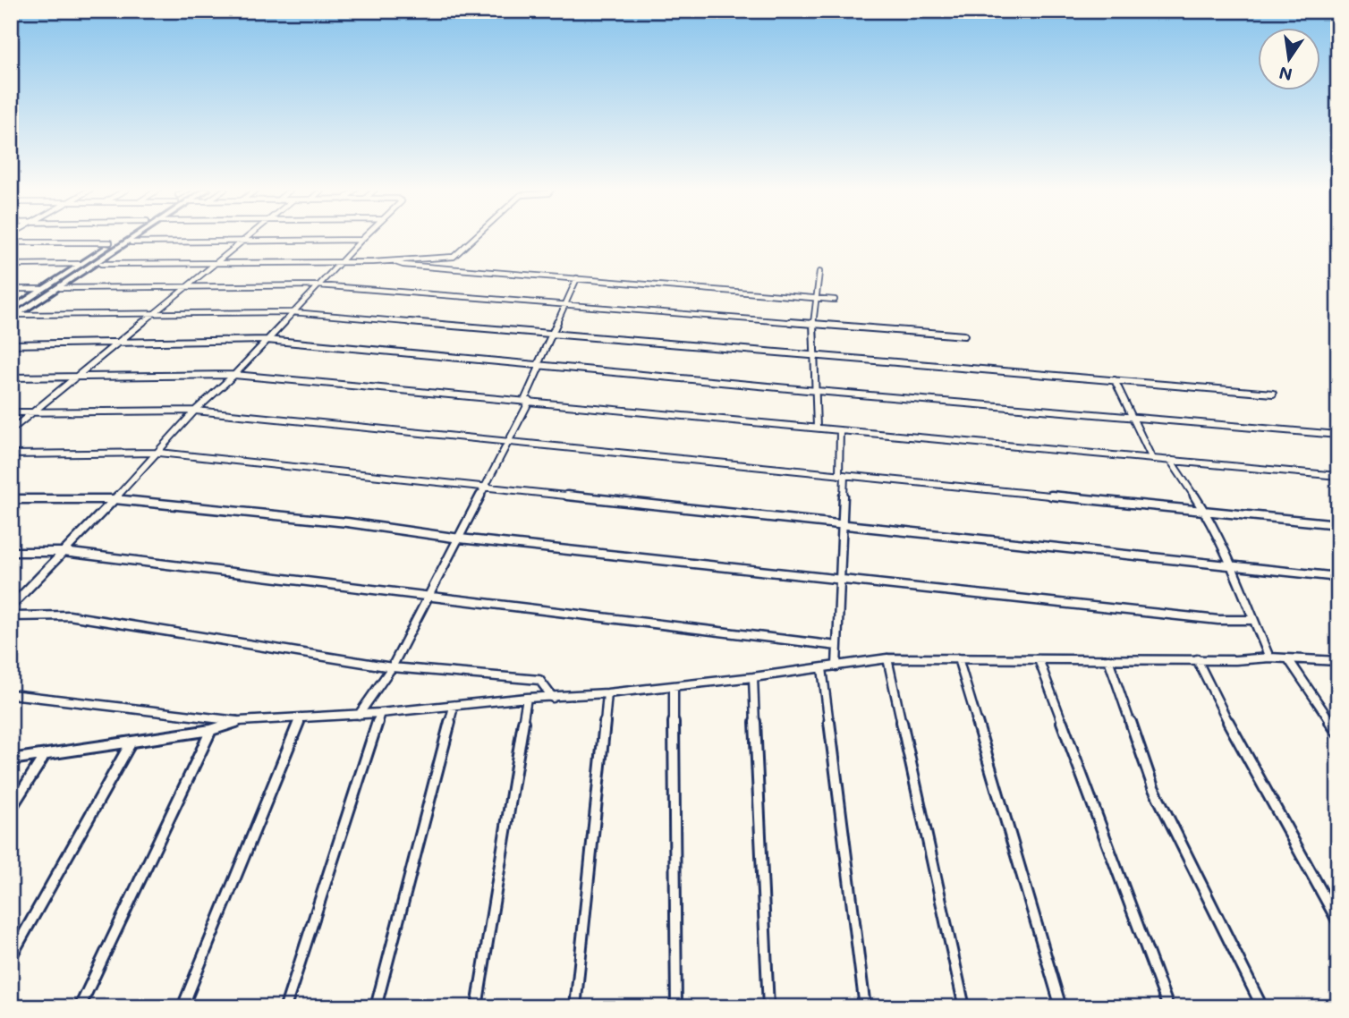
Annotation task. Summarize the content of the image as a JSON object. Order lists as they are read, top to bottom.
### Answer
{
  "north": "bottom"
}
